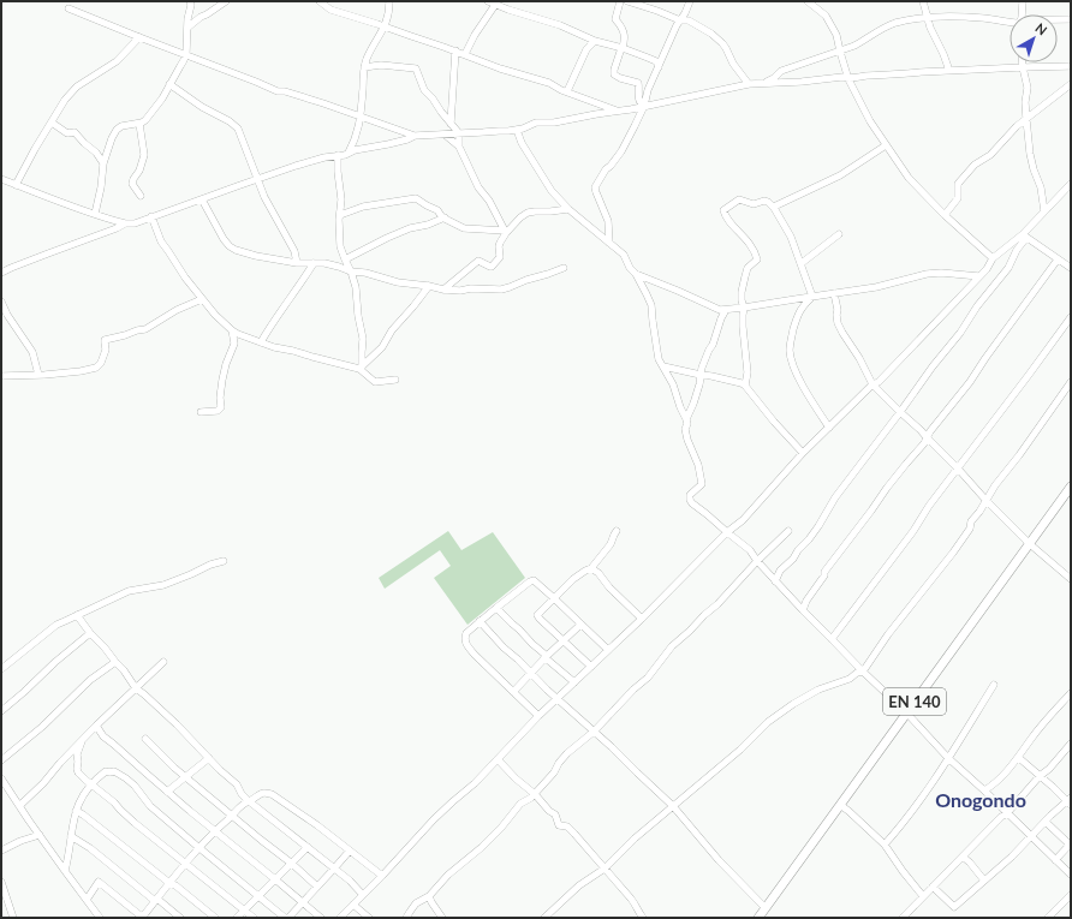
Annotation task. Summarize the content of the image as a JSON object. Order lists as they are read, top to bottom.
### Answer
{
  "streets": {
    "main road": ["EN 140"]
  },
  "districts": ["Onogondo"],
  "north": "top right"
}
